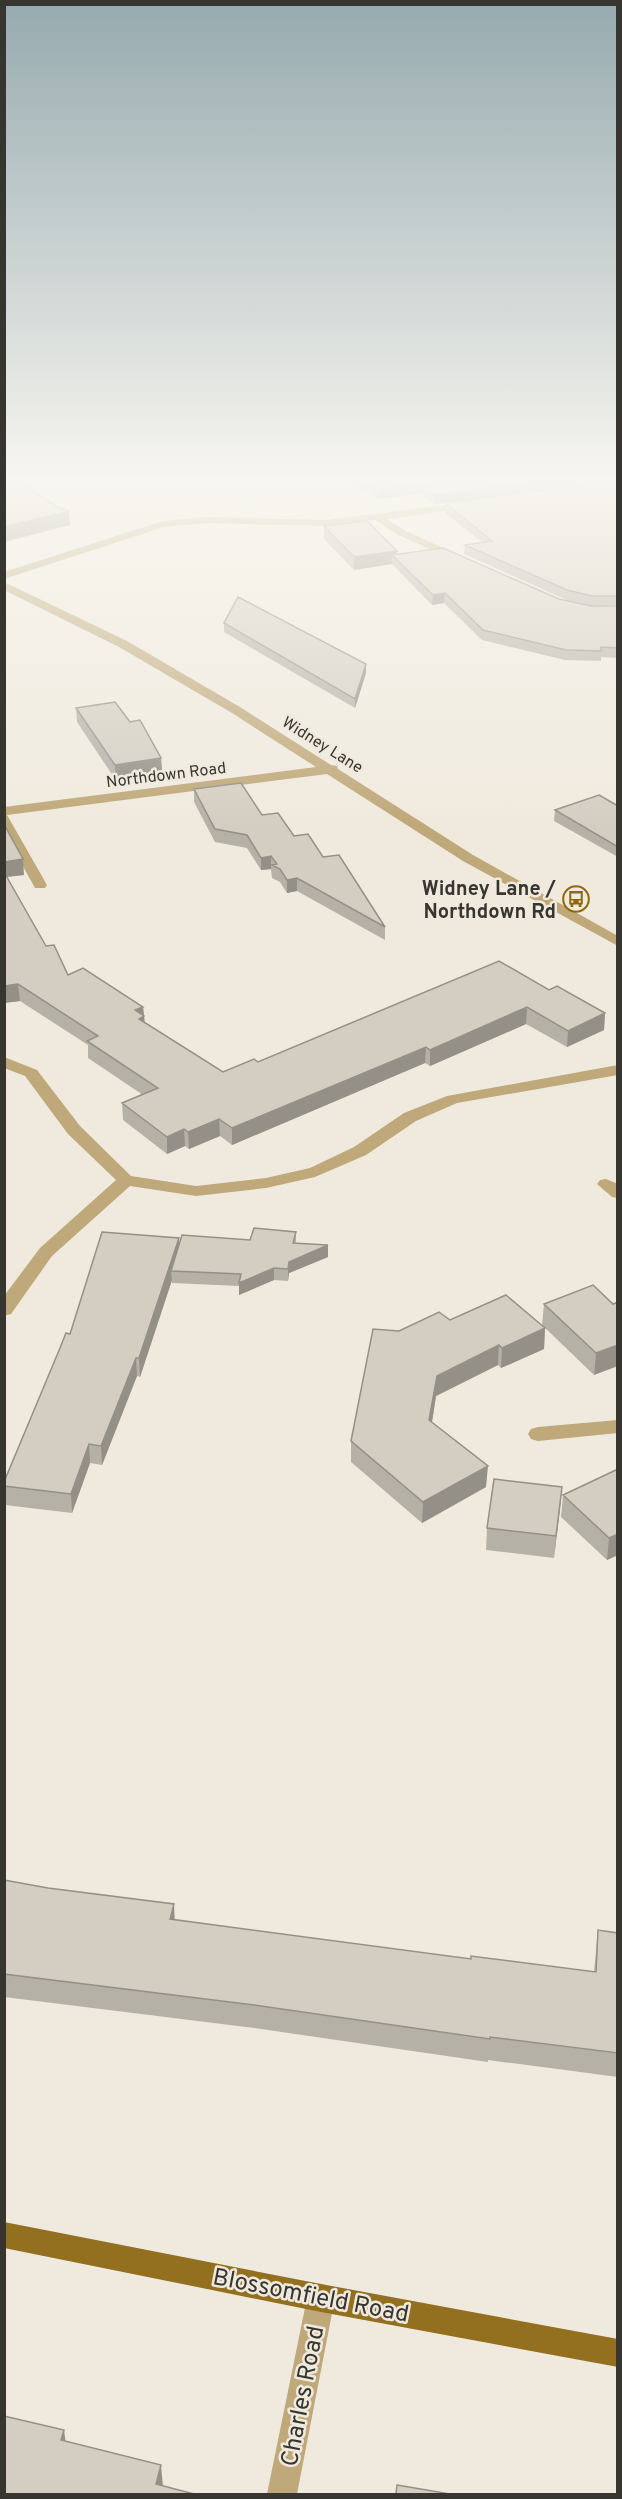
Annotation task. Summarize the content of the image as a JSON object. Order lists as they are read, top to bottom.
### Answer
{
  "streets": {
    "main road": ["Blossomfield Road"],
    "street": ["Widney Lane", "Northdown Road", "Charles Road"]
  },
  "crossings": [
    ["Widney Lane", "Northdown Road"],
    ["Blossomfield Road", "Charles Road"]
  ],
  "places": {
    "bus stop": ["Widney Lane / Northdown Rd"]
  }
}
